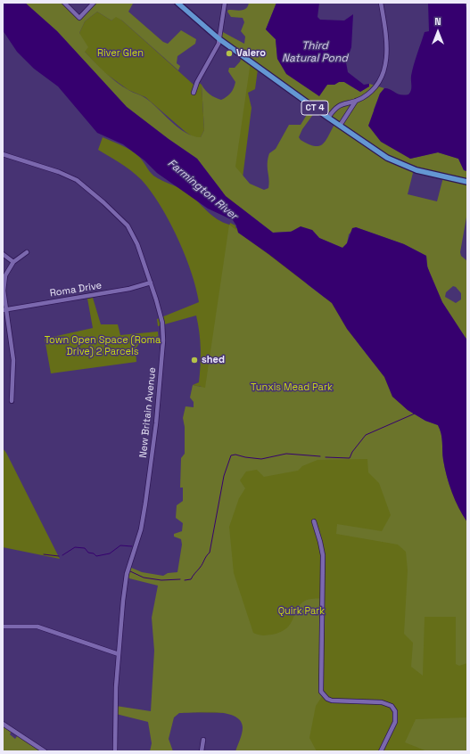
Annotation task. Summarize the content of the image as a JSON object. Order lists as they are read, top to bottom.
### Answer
{
  "streets": {
    "main road": ["CT 4"],
    "street": ["Roma Drive", "New Britain Avenue"]
  },
  "crossings": [
    ["Roma Drive", "New Britain Avenue"]
  ],
  "water": ["Third Natural Pond", "Farmington River"],
  "parks": [
    "River Glen",
    "Town Open Space (Roma Drive) 2 Parcels",
    "Tunxis Mead Park",
    "Quirk Park"
  ],
  "places": ["Valero", "shed"],
  "north": "top"
}
